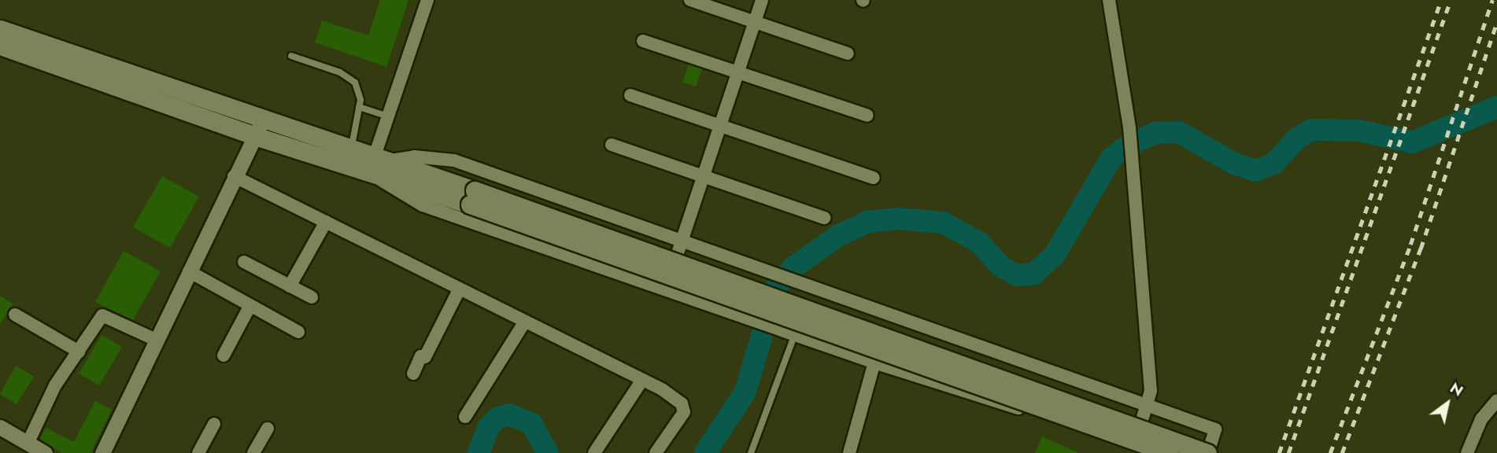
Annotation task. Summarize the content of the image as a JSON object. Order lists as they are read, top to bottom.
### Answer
{
  "north": "top right"
}
